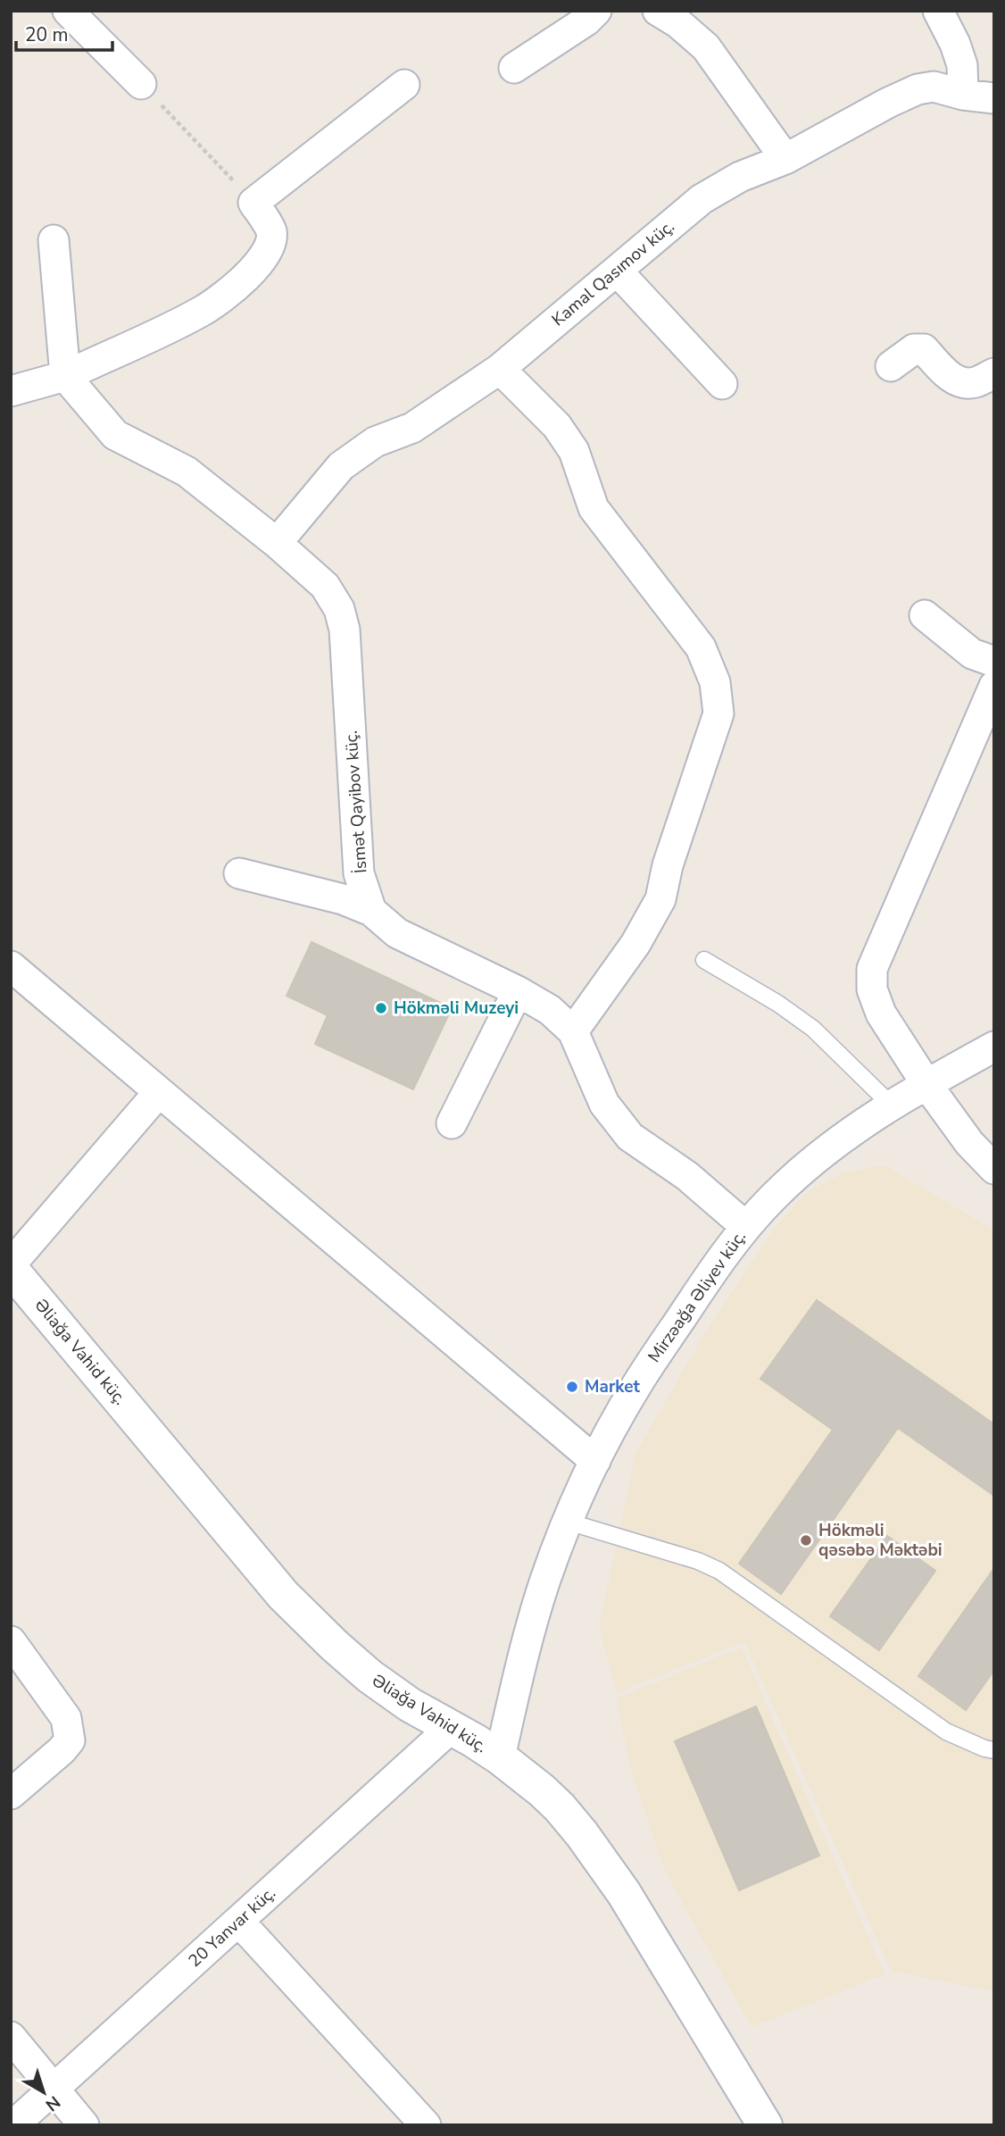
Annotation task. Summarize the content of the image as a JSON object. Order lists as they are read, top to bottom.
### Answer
{
  "streets": {
    "street": [
      "Kamal Qasımov küç.",
      "İsmət Qayibov küç.",
      "Mirzəağa Əliyev küç.",
      "Əliağa Vahid küç.",
      "20 Yanvar küç."
    ]
  },
  "crossings": [
    ["Kamal Qasımov küç.", "İsmət Qayibov küç."],
    ["Mirzəağa Əliyev küç.", "Əliağa Vahid küç."],
    ["Əliağa Vahid küç.", "20 Yanvar küç."]
  ],
  "places": ["Hökməli Muzeyi", "Market", "Hökməli qəsəbə Məktəbi"],
  "scale_bar": "20 m",
  "north": "bottom right"
}
